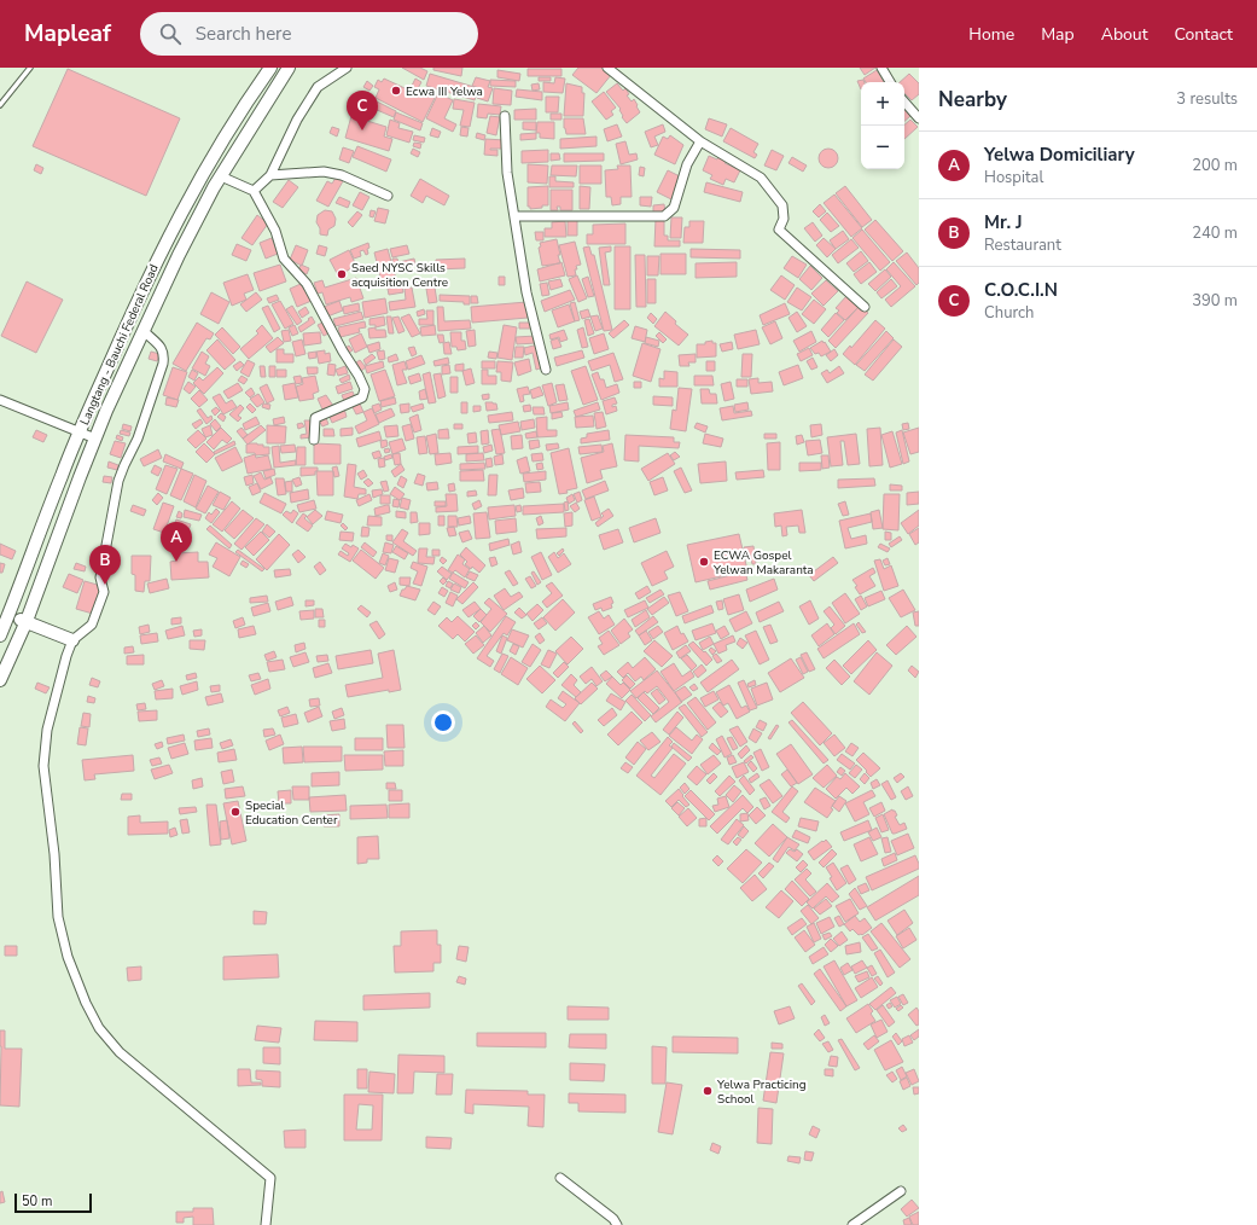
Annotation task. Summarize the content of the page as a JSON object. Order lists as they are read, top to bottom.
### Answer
{
  "streets": {
    "main road": ["Langtang - Bauchi Federal Road"]
  },
  "places": [
    "Ecwa III Yelwa",
    "Saed NYSC Skills acquisition Centre",
    "ECWA Gospel Yelwan Makaranta",
    "Special Education Center",
    "Yelwa Practicing School"
  ],
  "scale_bar": "50 m",
  "page": {
    "header": "Mapleaf",
    "search": "Search here",
    "nav": [
      "Home",
      "Map",
      "About",
      "Contact"
    ],
    "heading": ["Nearby", "3 results"],
    "map_buttons": ["+", "−"],
    "pins": ["C", "A", "B"],
    "list": [
      {
        "mark": "A",
        "name": "Yelwa Domiciliary",
        "note": "Hospital",
        "value": "200 m"
      },
      {
        "mark": "B",
        "name": "Mr. J",
        "note": "Restaurant",
        "value": "240 m"
      },
      {
        "mark": "C",
        "name": "C.O.C.I.N",
        "note": "Church",
        "value": "390 m"
      }
    ],
    "scale": "50 m"
  }
}
